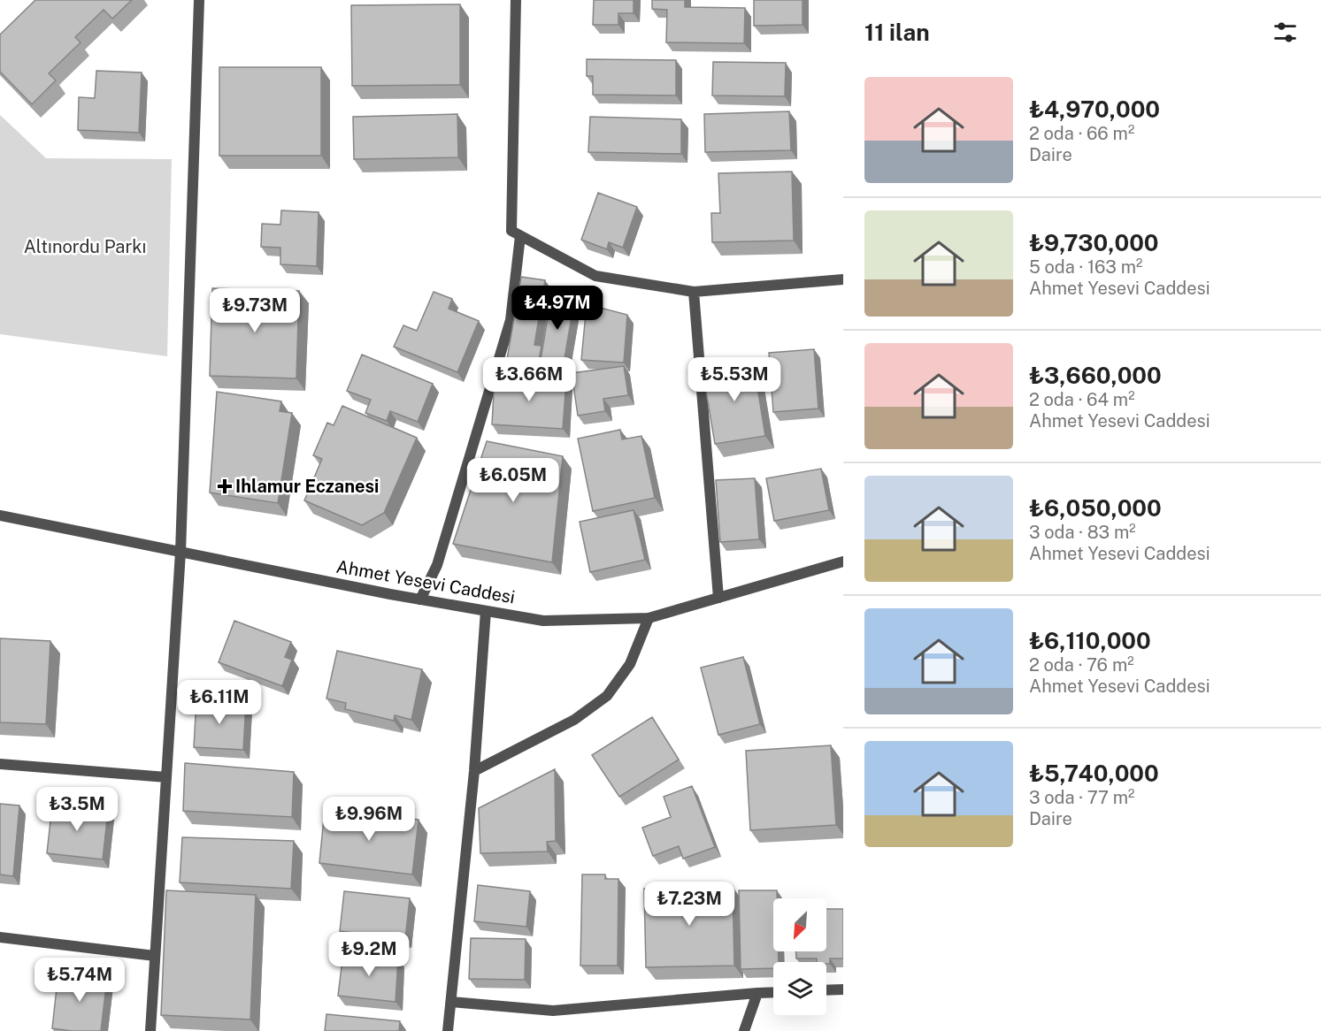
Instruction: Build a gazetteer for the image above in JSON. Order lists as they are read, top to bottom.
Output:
{
  "streets": {
    "street": ["Ahmet Yesevi Caddesi"]
  },
  "parks": ["Altınordu Parkı"],
  "places": {
    "health": ["Ihlamur Eczanesi"]
  },
  "north": "bottom left",
  "page": {
    "heading": "11 ilan",
    "list": [
      {
        "name": "₺4,970,000",
        "note": "2 oda · 66 m² · Daire"
      },
      {
        "name": "₺9,730,000",
        "note": "5 oda · 163 m² · Ahmet Yesevi Caddesi"
      },
      {
        "name": "₺3,660,000",
        "note": "2 oda · 64 m² · Ahmet Yesevi Caddesi"
      },
      {
        "name": "₺6,050,000",
        "note": "3 oda · 83 m² · Ahmet Yesevi Caddesi"
      },
      {
        "name": "₺6,110,000",
        "note": "2 oda · 76 m² · Ahmet Yesevi Caddesi"
      },
      {
        "name": "₺5,740,000",
        "note": "3 oda · 77 m² · Daire"
      }
    ],
    "price": [
      "₺4.97M",
      "₺9.73M",
      "₺3.66M",
      "₺5.53M",
      "₺6.05M",
      "₺6.11M",
      "₺3.5M",
      "₺9.96M",
      "₺7.23M",
      "₺9.2M",
      "₺5.74M"
    ]
  }
}
